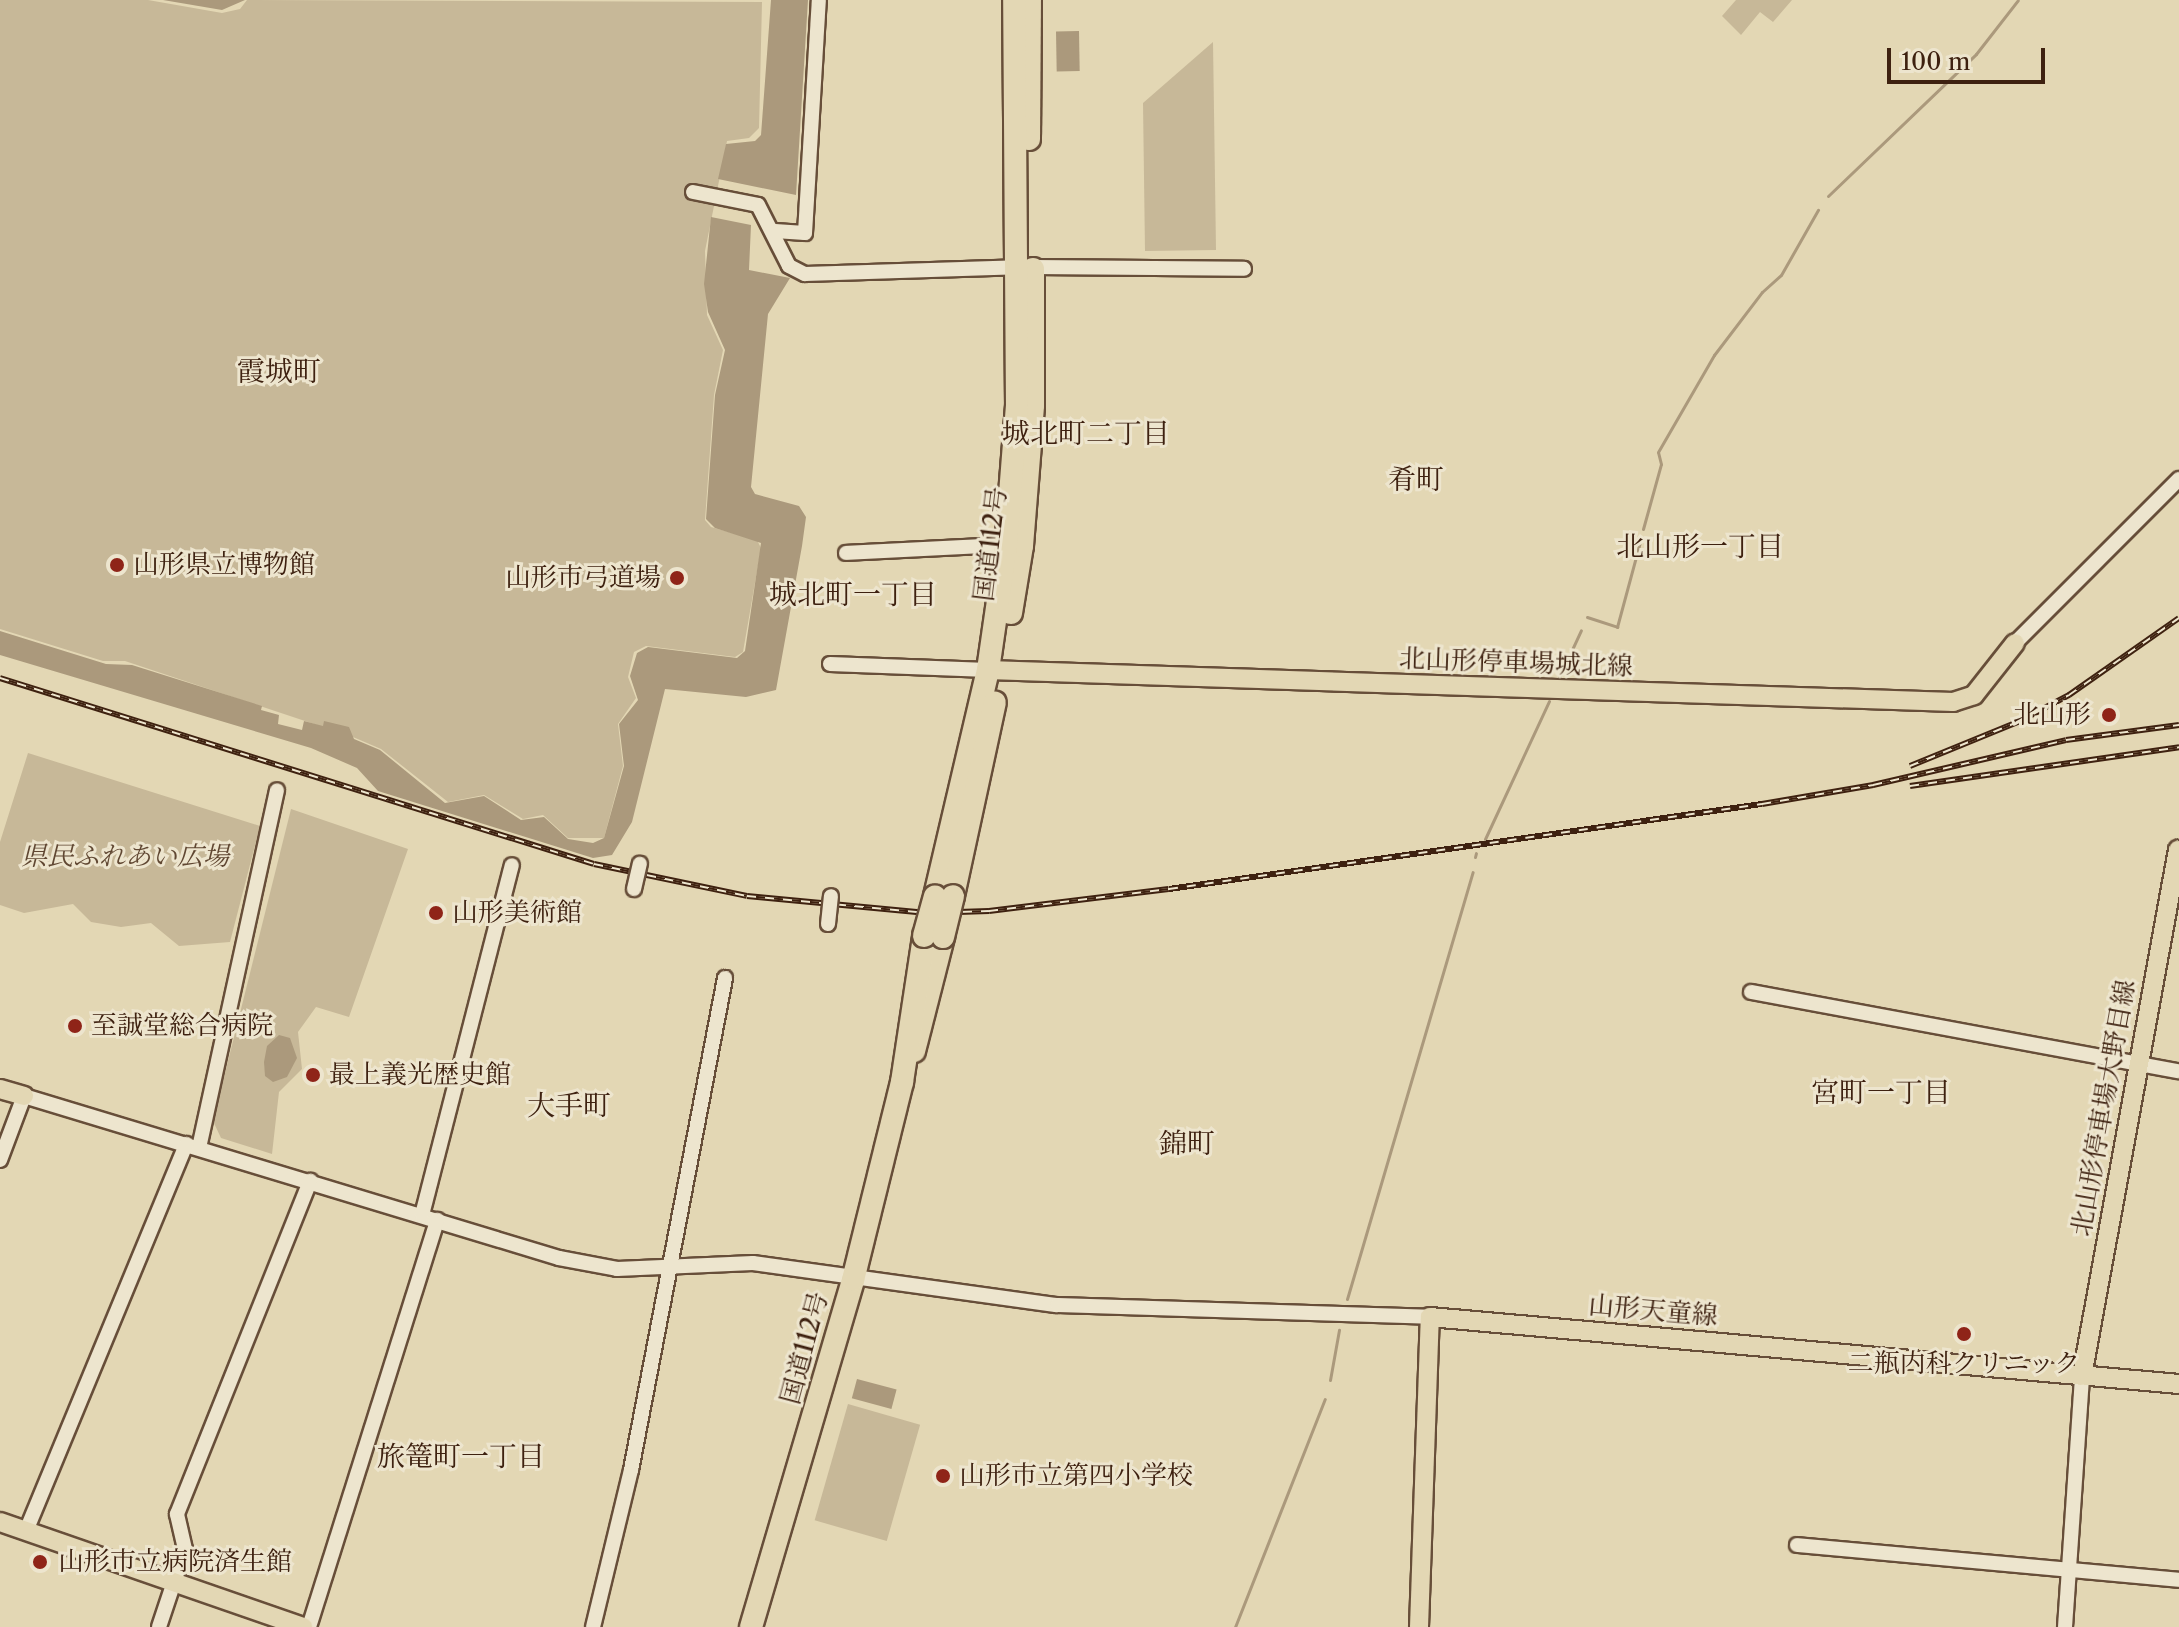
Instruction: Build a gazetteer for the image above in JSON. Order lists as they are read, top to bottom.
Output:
{
  "streets": {
    "highway": ["国道112号"],
    "main road": ["北山形停車場城北線", "北山形停車場大野目線", "山形天童線"]
  },
  "crossings": [
    ["国道112号", "北山形停車場城北線"],
    ["北山形停車場大野目線", "山形天童線"]
  ],
  "districts": [
    "霞城町",
    "城北町二丁目",
    "肴町",
    "北山形一丁目",
    "城北町一丁目",
    "宮町一丁目",
    "大手町",
    "錦町",
    "旅篭町一丁目"
  ],
  "parks": ["県民ふれあい広場"],
  "places": [
    "山形県立博物館",
    "山形市弓道場",
    "北山形",
    "山形美術館",
    "至誠堂総合病院",
    "最上義光歴史館",
    "二瓶内科クリニック",
    "山形市立第四小学校",
    "山形市立病院済生館"
  ],
  "scale_bar": "100 m"
}
